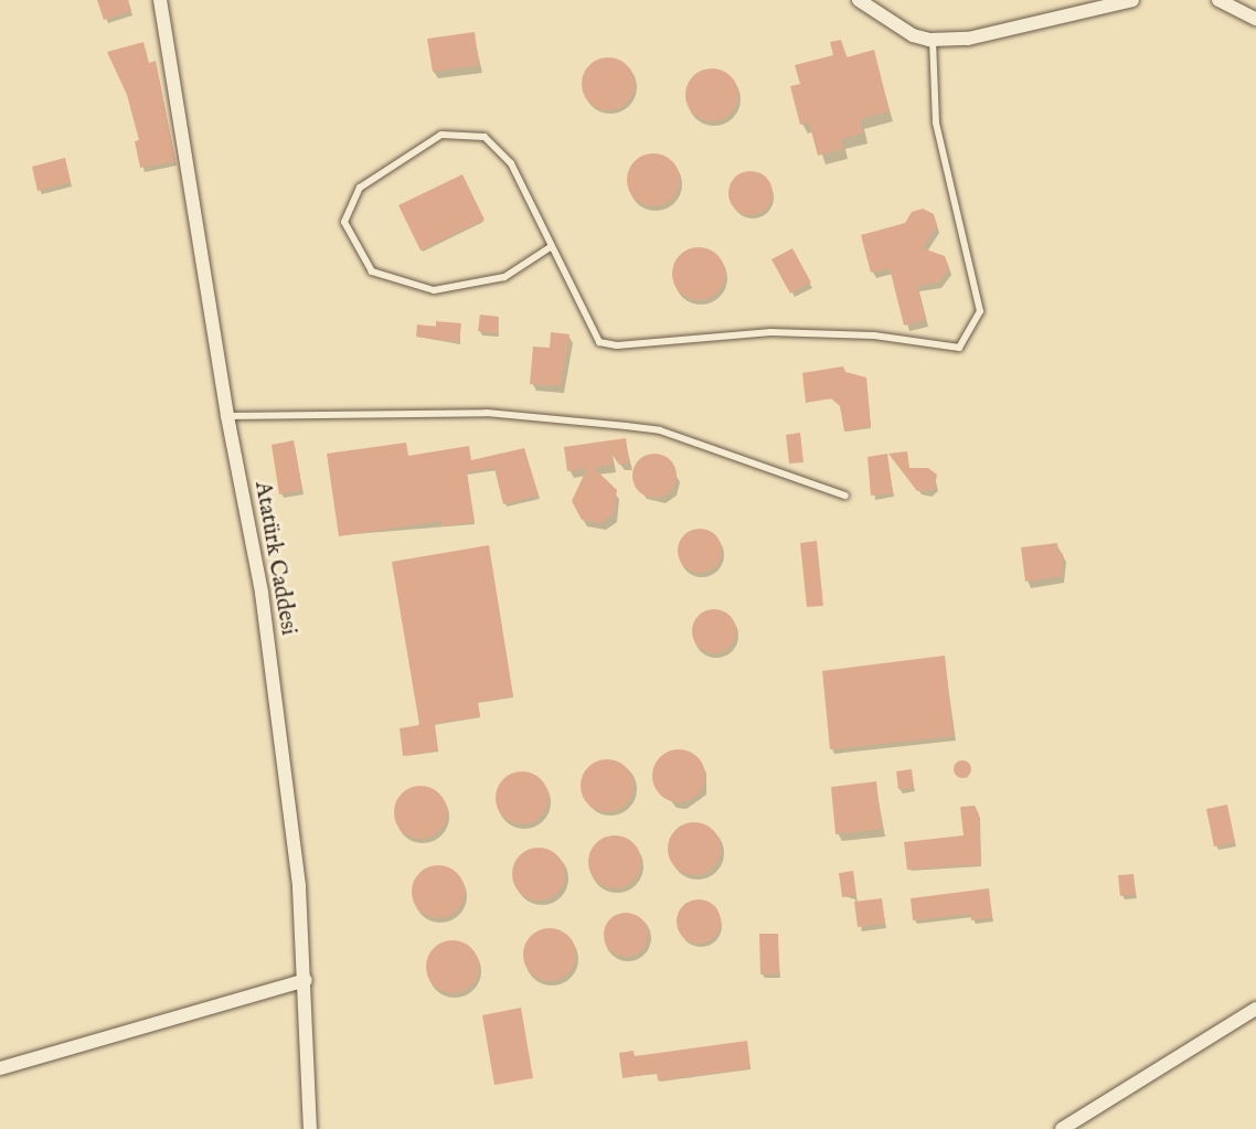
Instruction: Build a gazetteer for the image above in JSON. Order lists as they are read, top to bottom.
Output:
{
  "streets": {
    "street": ["Atatürk Caddesi"]
  }
}
